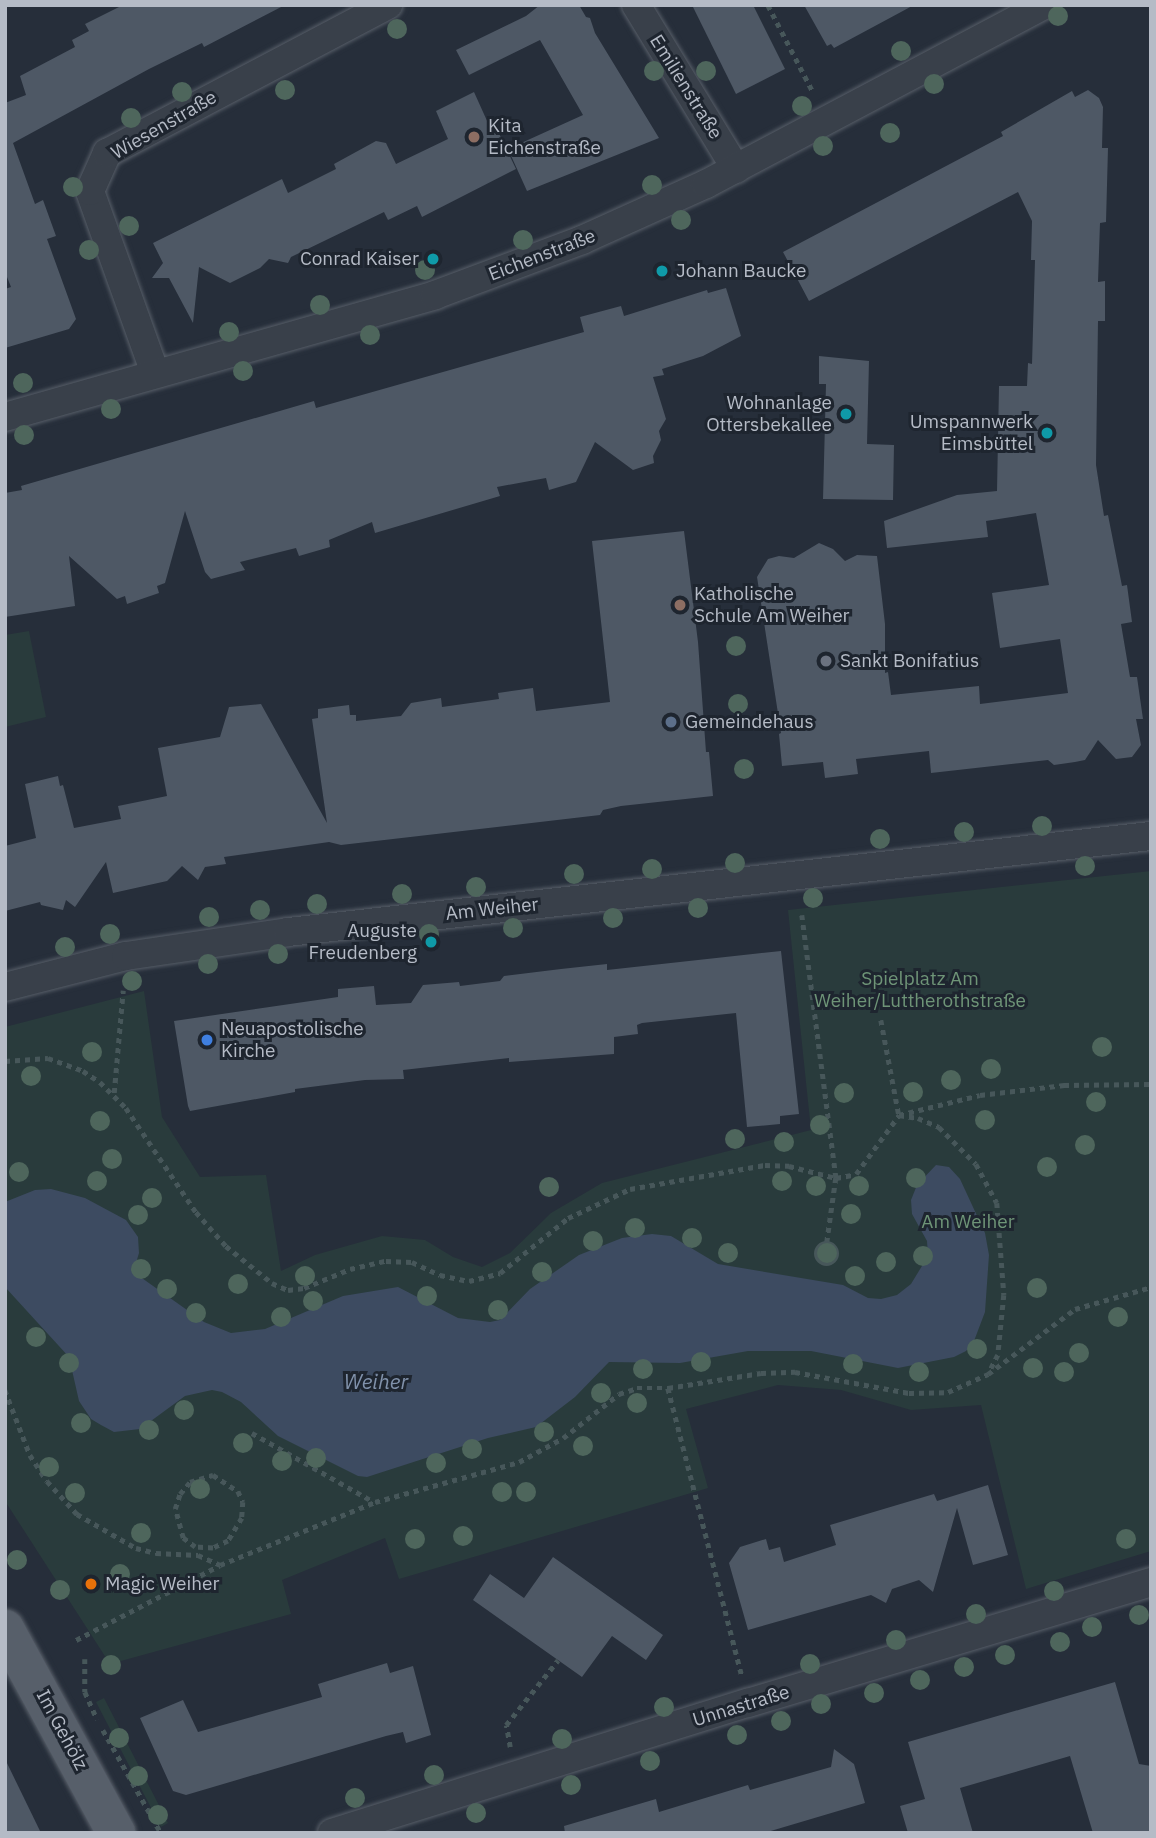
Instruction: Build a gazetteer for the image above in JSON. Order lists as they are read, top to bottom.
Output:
{
  "streets": {
    "main road": ["Im Gehölz"],
    "street": [
      "Emilienstraße",
      "Wiesenstraße",
      "Eichenstraße",
      "Am Weiher",
      "Unnastraße"
    ]
  },
  "crossings": [
    ["Emilienstraße", "Eichenstraße"],
    ["Wiesenstraße", "Eichenstraße"]
  ],
  "water": ["Weiher"],
  "parks": ["Spielplatz Am Weiher/Luttherothstraße", "Am Weiher"],
  "places": [
    "Kita Eichenstraße",
    "Conrad Kaiser",
    "Johann Baucke",
    "Wohnanlage Ottersbekallee",
    "Umspannwerk Eimsbüttel",
    "Katholische Schule Am Weiher",
    "Sankt Bonifatius",
    "Gemeindehaus",
    "Auguste Freudenberg",
    "Neuapostolische Kirche",
    "Magic Weiher"
  ]
}
